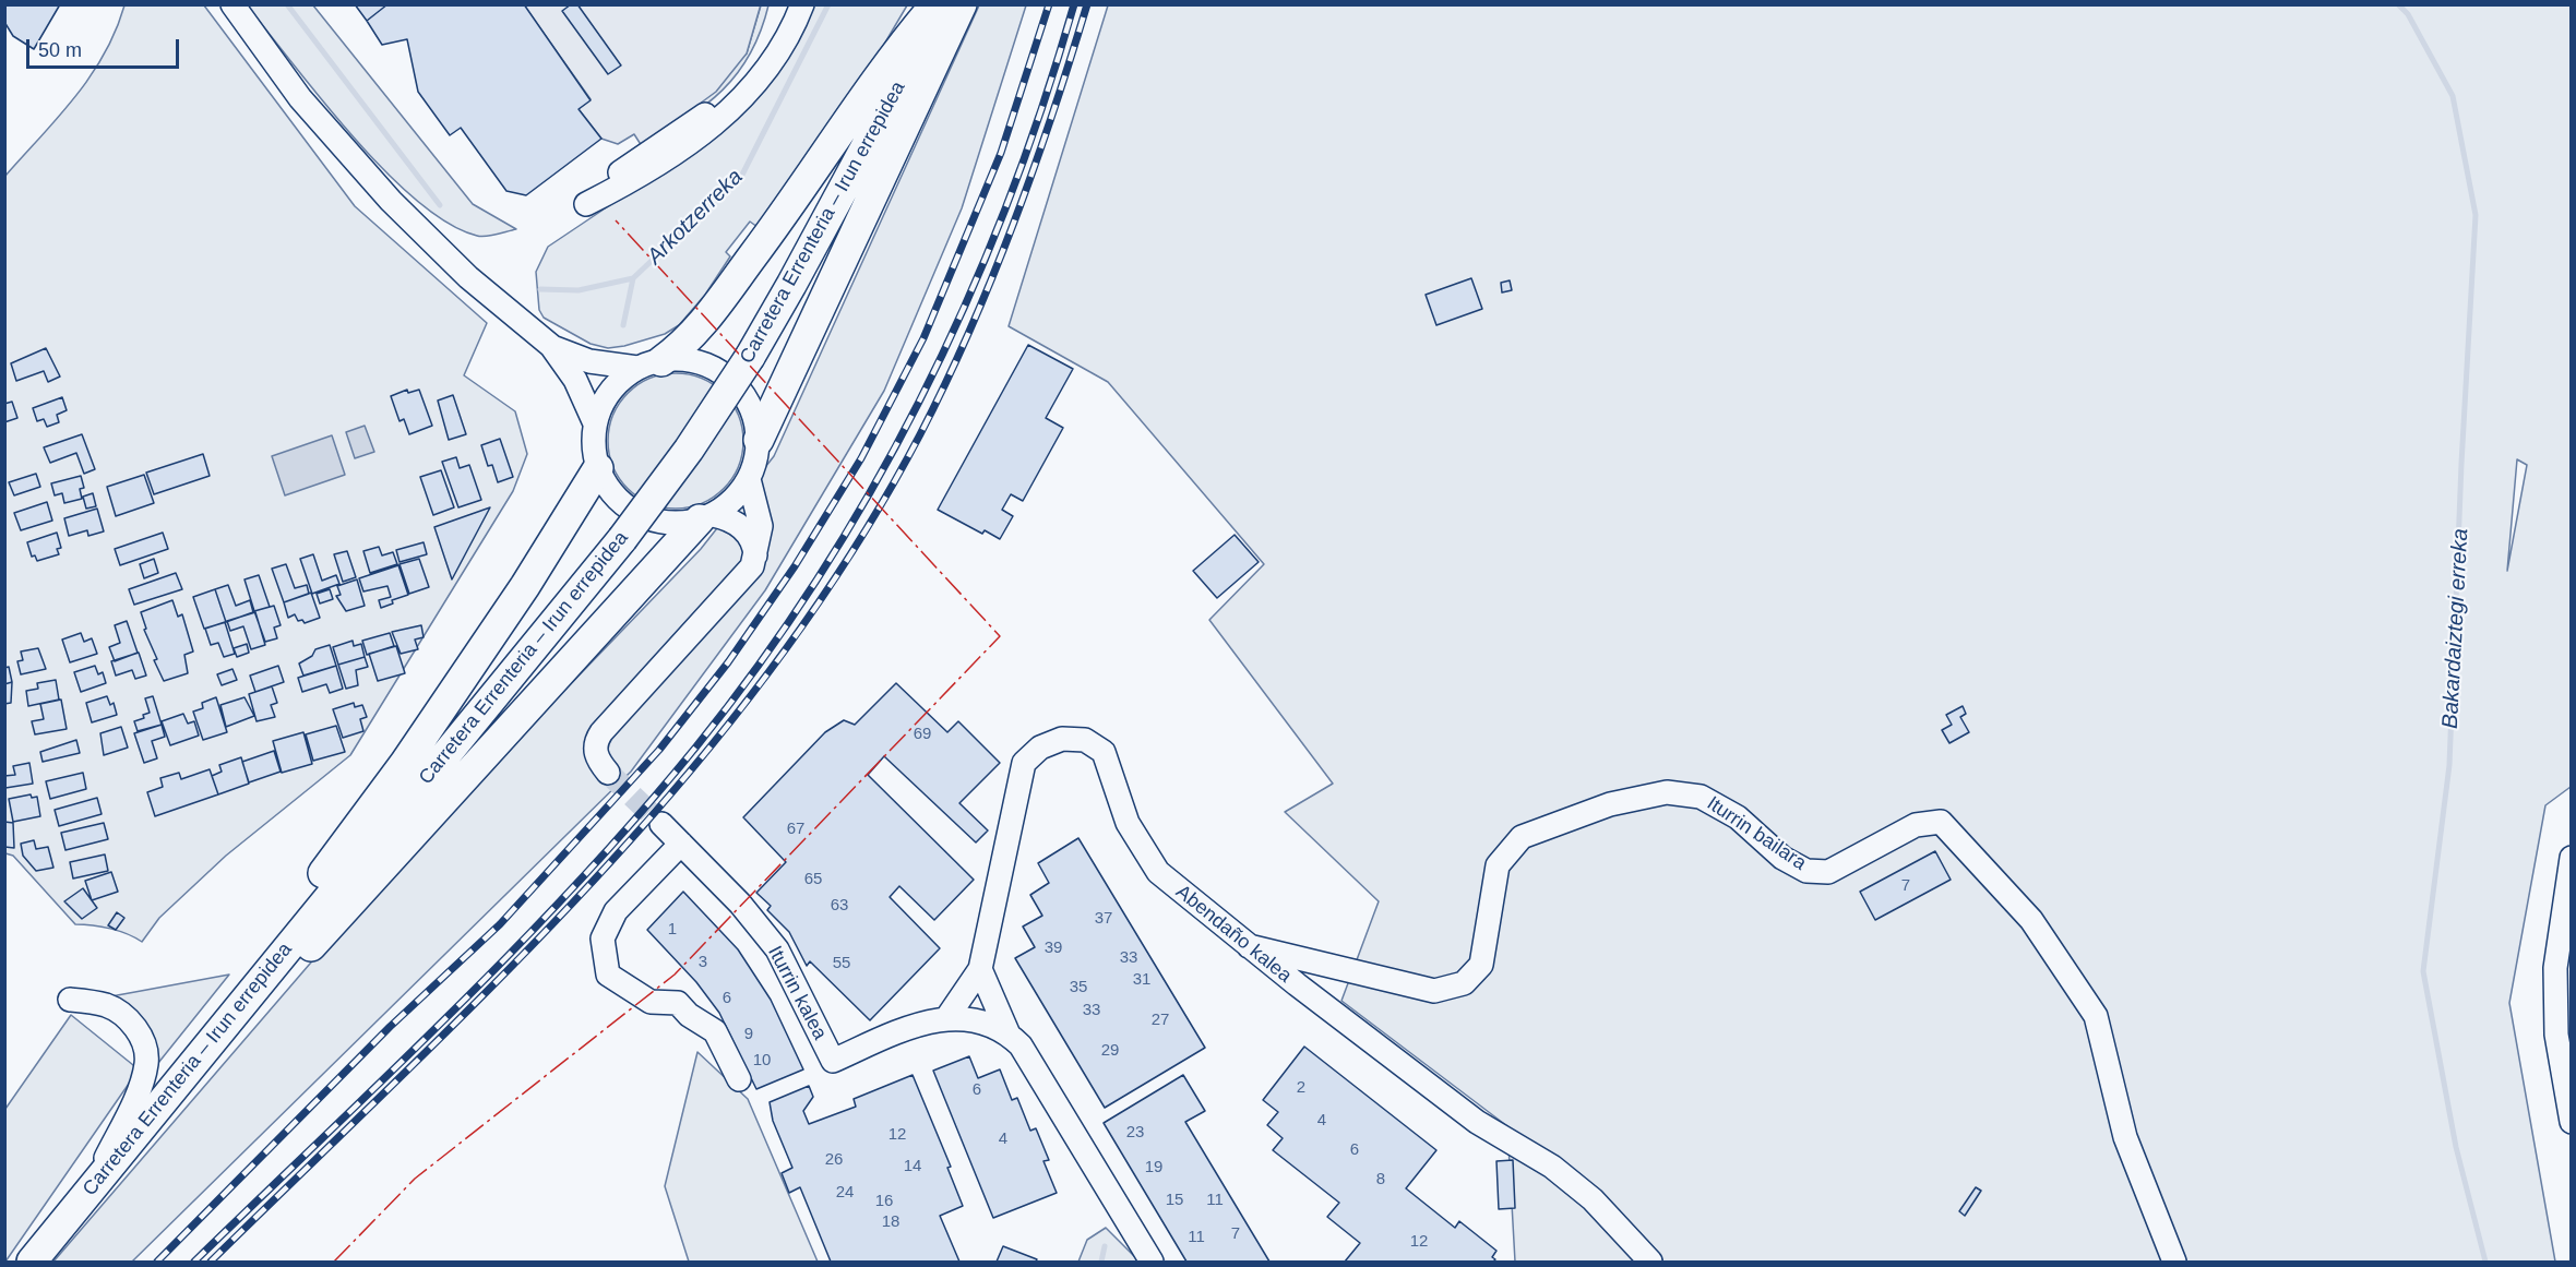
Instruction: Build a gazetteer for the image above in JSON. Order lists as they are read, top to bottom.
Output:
{
  "streets": {
    "main road": ["Carretera Errenteria – Irun errepidea"],
    "street": ["Iturrin bailara", "Abendaño kalea", "Iturrin kalea"]
  },
  "crossings": [
    ["Iturrin bailara", "Abendaño kalea"]
  ],
  "water": ["Arkotzerreka", "Bakardaiztegi erreka"],
  "house_numbers": [
    "69",
    "67",
    "65",
    "7",
    "63",
    "37",
    "1",
    "39",
    "33",
    "3",
    "55",
    "31",
    "35",
    "6",
    "33",
    "27",
    "9",
    "29",
    "10",
    "2",
    "6",
    "4",
    "23",
    "12",
    "4",
    "6",
    "26",
    "14",
    "19",
    "8",
    "24",
    "15",
    "11",
    "16",
    "18",
    "7",
    "11",
    "12"
  ],
  "scale_bar": "50 m"
}
